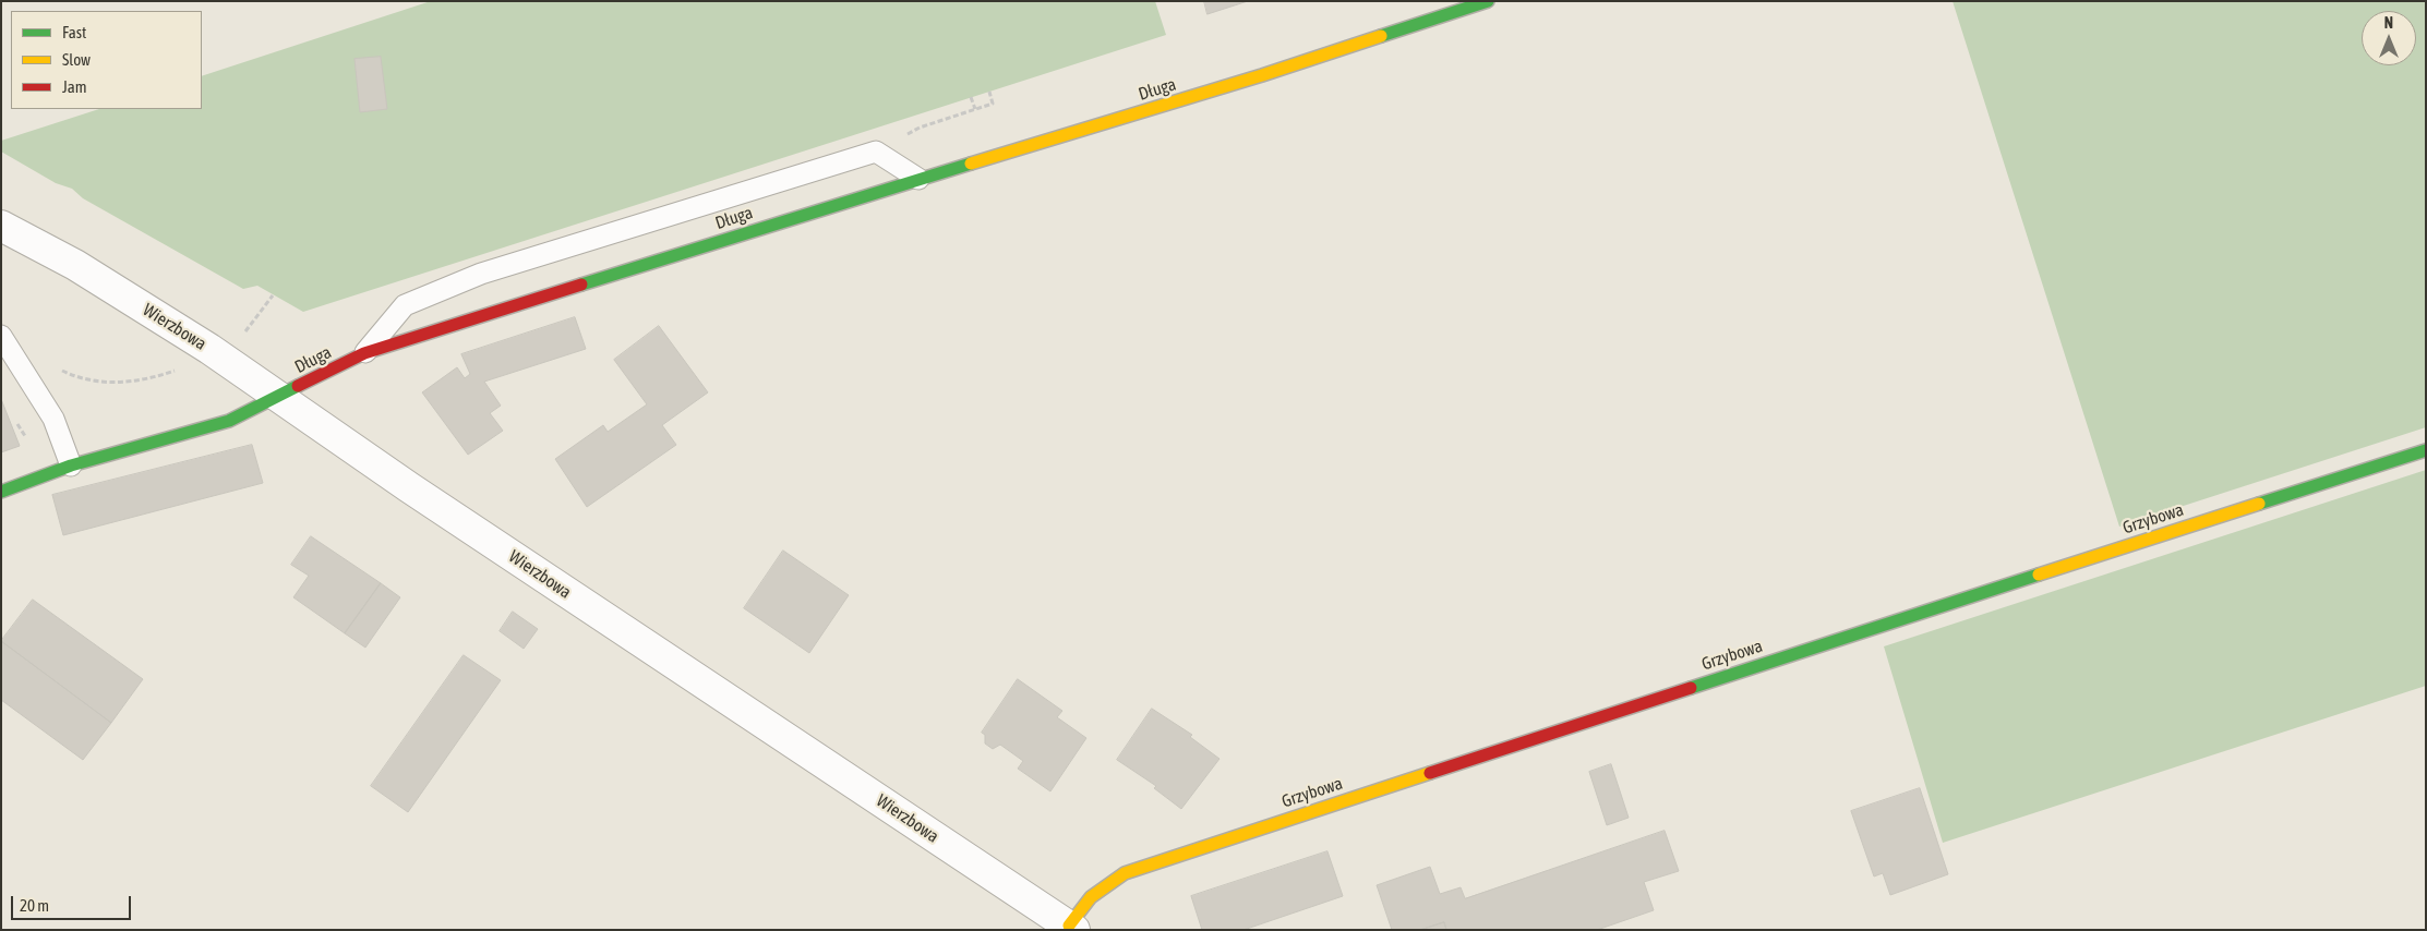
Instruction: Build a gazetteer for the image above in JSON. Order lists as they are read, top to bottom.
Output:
{
  "streets": {
    "street": ["Długa", "Wierzbowa", "Grzybowa"]
  },
  "crossings": [
    ["Długa", "Wierzbowa"],
    ["Wierzbowa", "Grzybowa"]
  ],
  "legend": ["Fast", "Slow", "Jam"],
  "scale_bar": "20 m",
  "north": "top"
}
